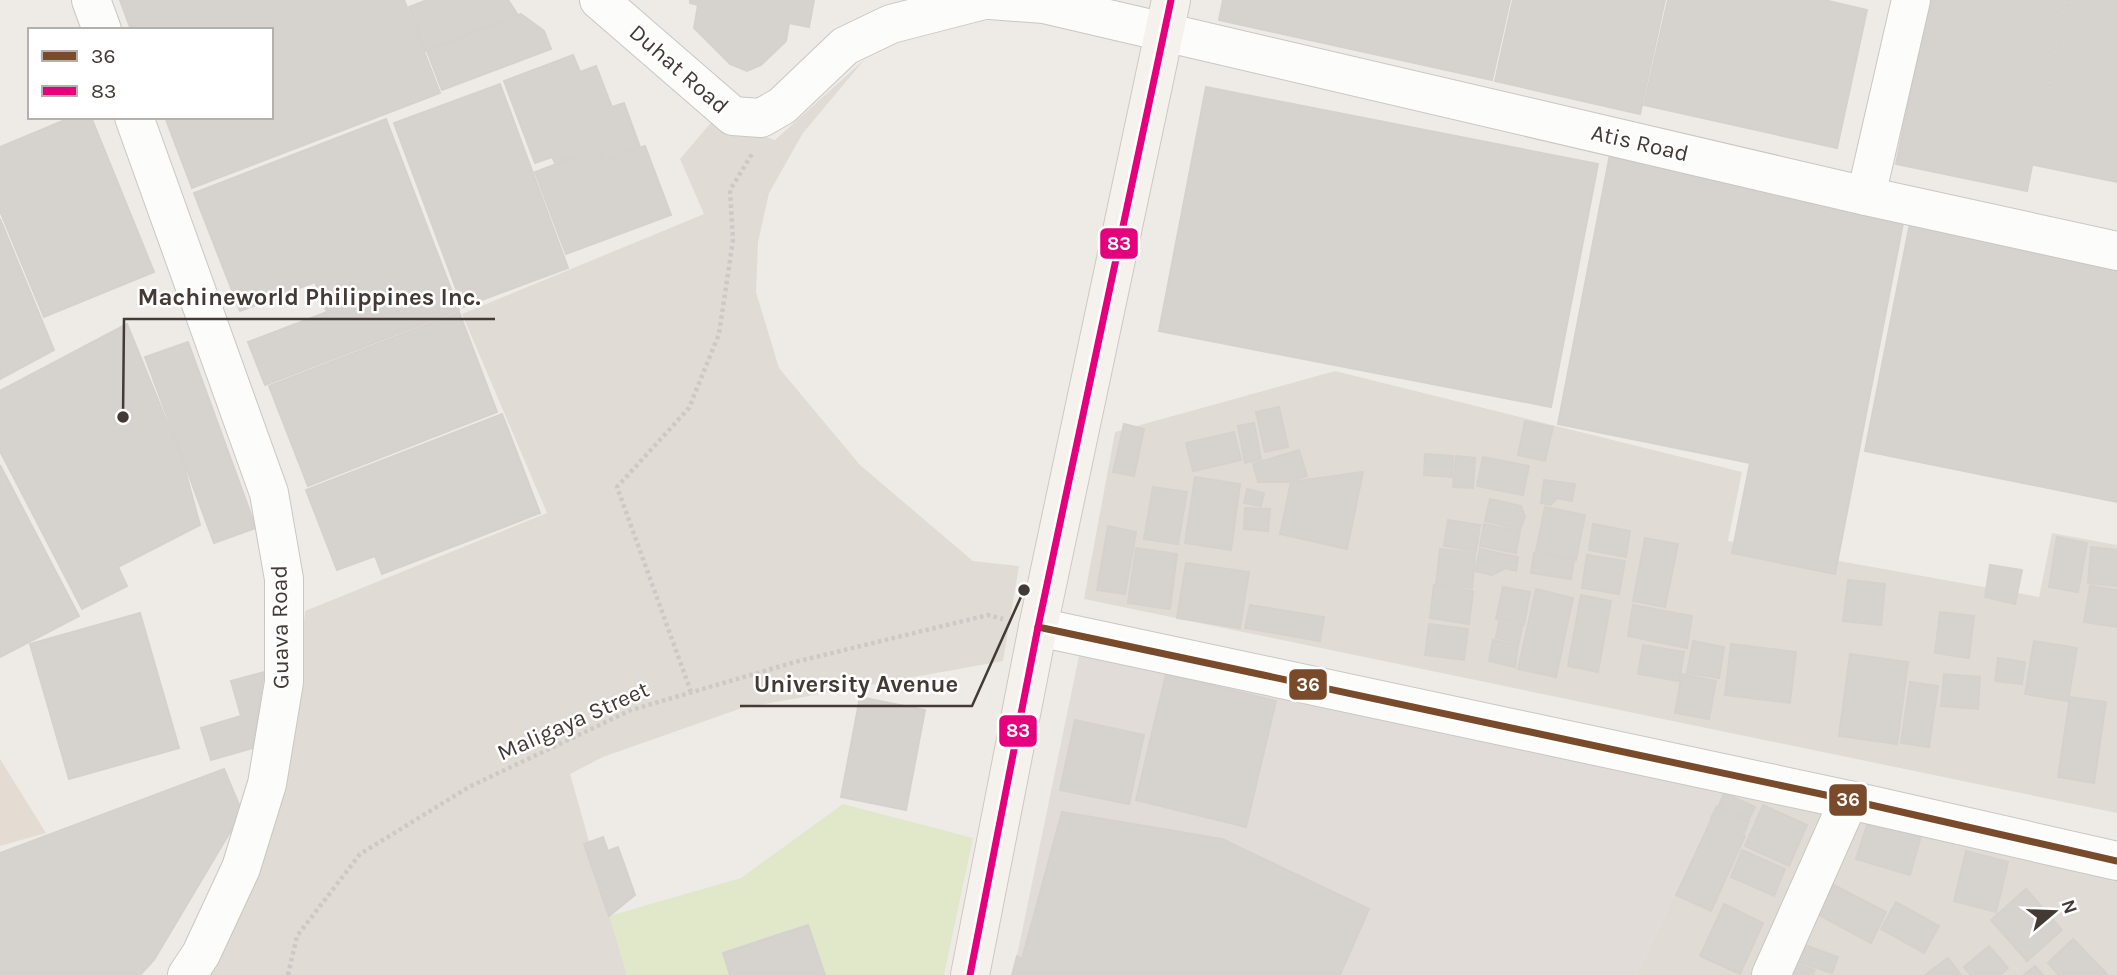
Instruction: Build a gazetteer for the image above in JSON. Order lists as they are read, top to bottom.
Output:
{
  "streets": {
    "street": ["Duhat Road", "Atis Road", "Guava Road"],
    "path": ["Maligaya Street"]
  },
  "places": ["Machineworld Philippines Inc.", "University Avenue"],
  "lines": ["transit line 83", "transit line 36"],
  "legend": ["36", "83"],
  "north": "right"
}
